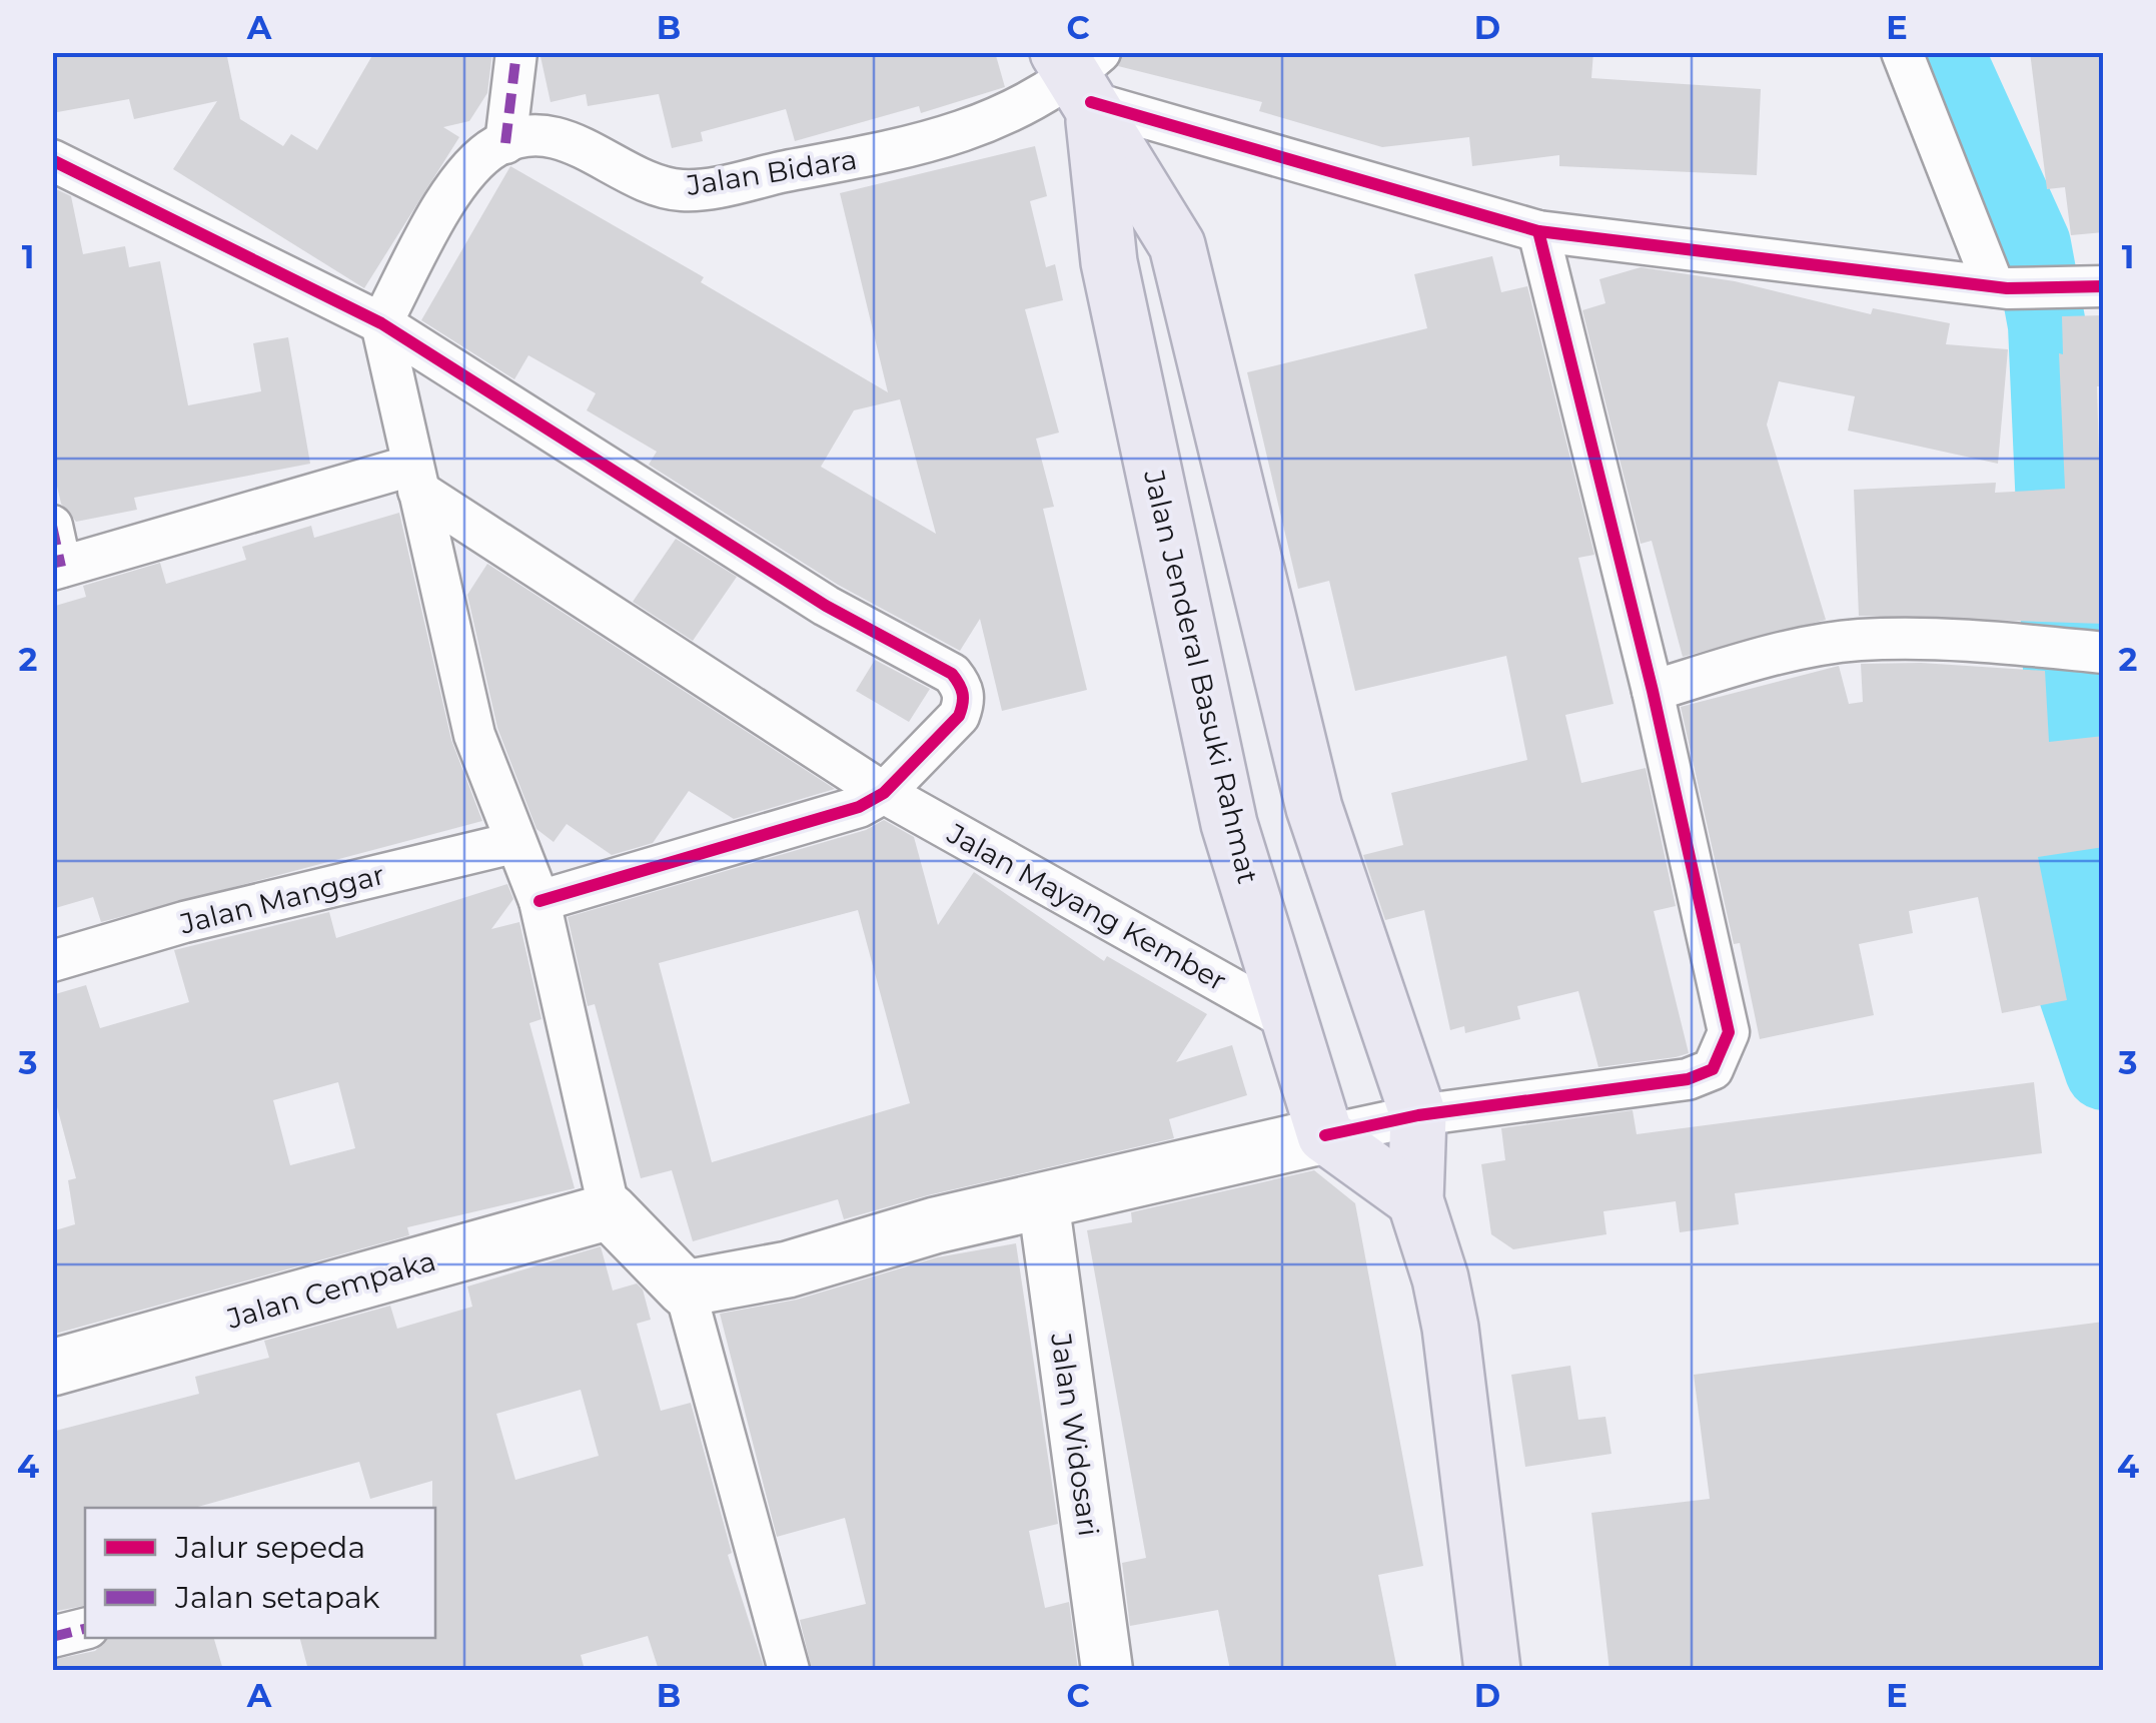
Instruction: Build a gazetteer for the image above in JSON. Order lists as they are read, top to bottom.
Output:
{
  "streets": {
    "highway": ["Jalan Jenderal Basuki Rahmat"],
    "main road": ["Jalan Cempaka"],
    "street": [
      "Jalan Bidara",
      "Jalan Manggar",
      "Jalan Mayang Kember",
      "Jalan Widosari"
    ]
  },
  "crossings": [
    ["Jalan Bidara", "Jalan Jenderal Basuki Rahmat"],
    ["Jalan Jenderal Basuki Rahmat", "Jalan Mayang Kember"]
  ],
  "legend": ["Jalur sepeda", "Jalan setapak"],
  "grid": {
    "columns": [
      "A",
      "B",
      "C",
      "D",
      "E"
    ],
    "rows": [
      "1",
      "2",
      "3",
      "4"
    ]
  }
}
